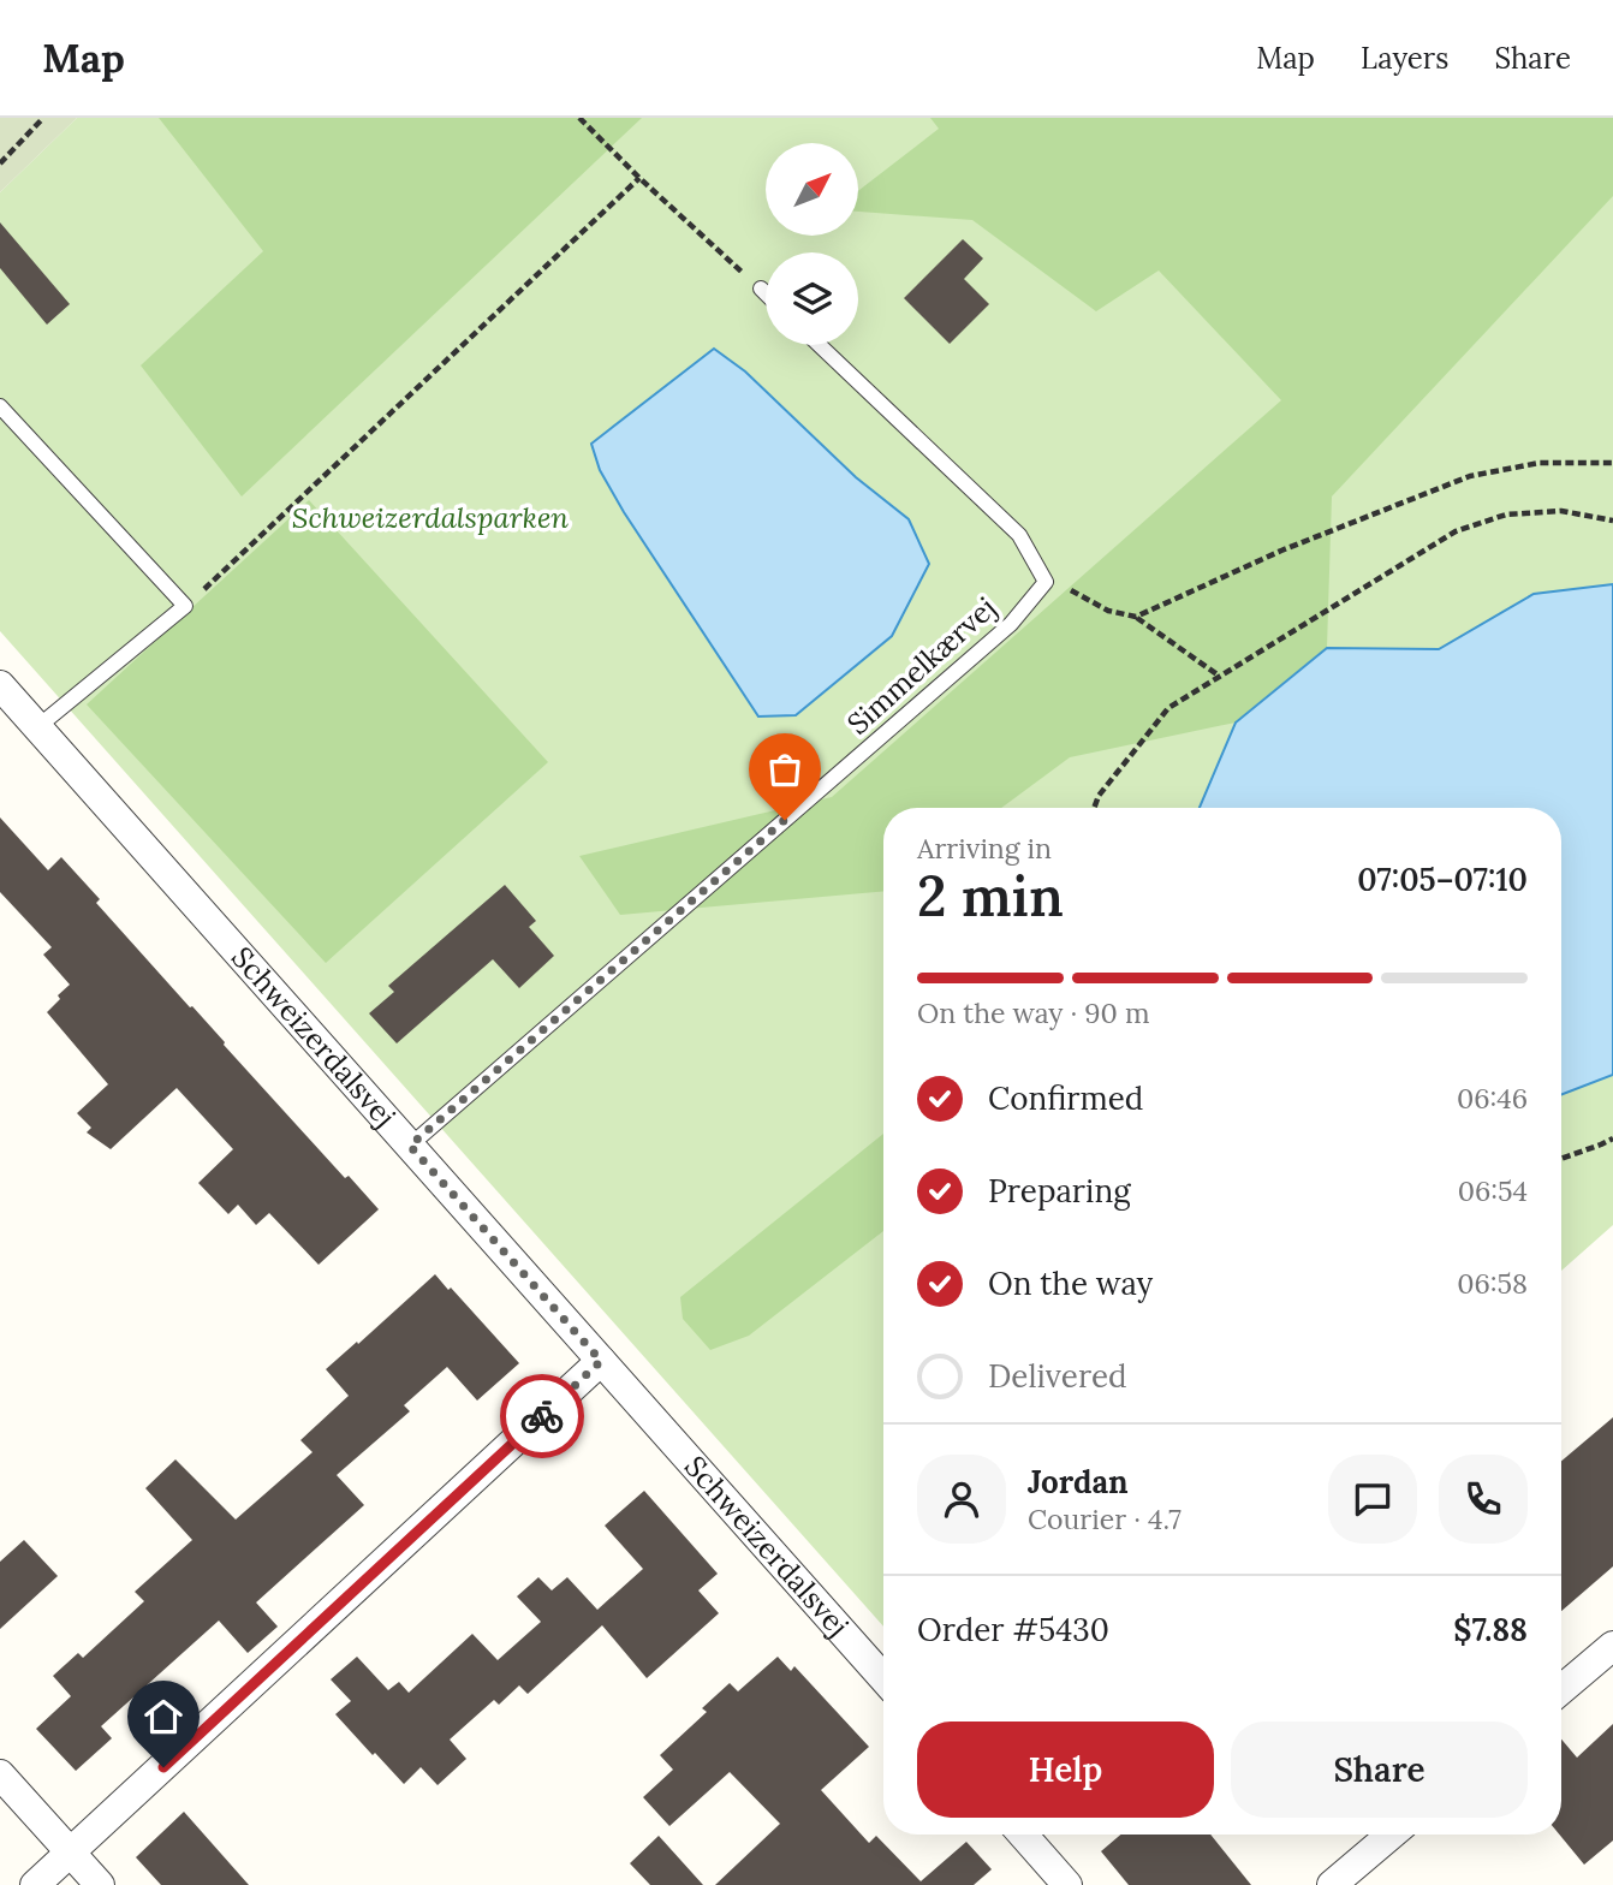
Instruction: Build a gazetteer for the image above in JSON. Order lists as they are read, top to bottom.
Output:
{
  "streets": {
    "street": ["Schweizerdalsvej"],
    "lane": ["Simmelkærvej"]
  },
  "crossings": [
    ["Simmelkærvej", "Schweizerdalsvej"]
  ],
  "parks": ["Schweizerdalsparken"],
  "north": "top right",
  "page": {
    "header": "Map",
    "nav": ["Map", "Layers", "Share"],
    "heading": ["2 min", "Arriving in", "07:05–07:10"],
    "panel": [
      "Jordan",
      "Courier · 4.7",
      "Order #5430",
      "$7.88"
    ],
    "bar": "On the way · 90 m",
    "list": [
      ["Confirmed", "06:46"],
      ["Preparing", "06:54"],
      ["On the way", "06:58"],
      "Delivered"
    ],
    "buttons": ["Help", "Share"]
  }
}
